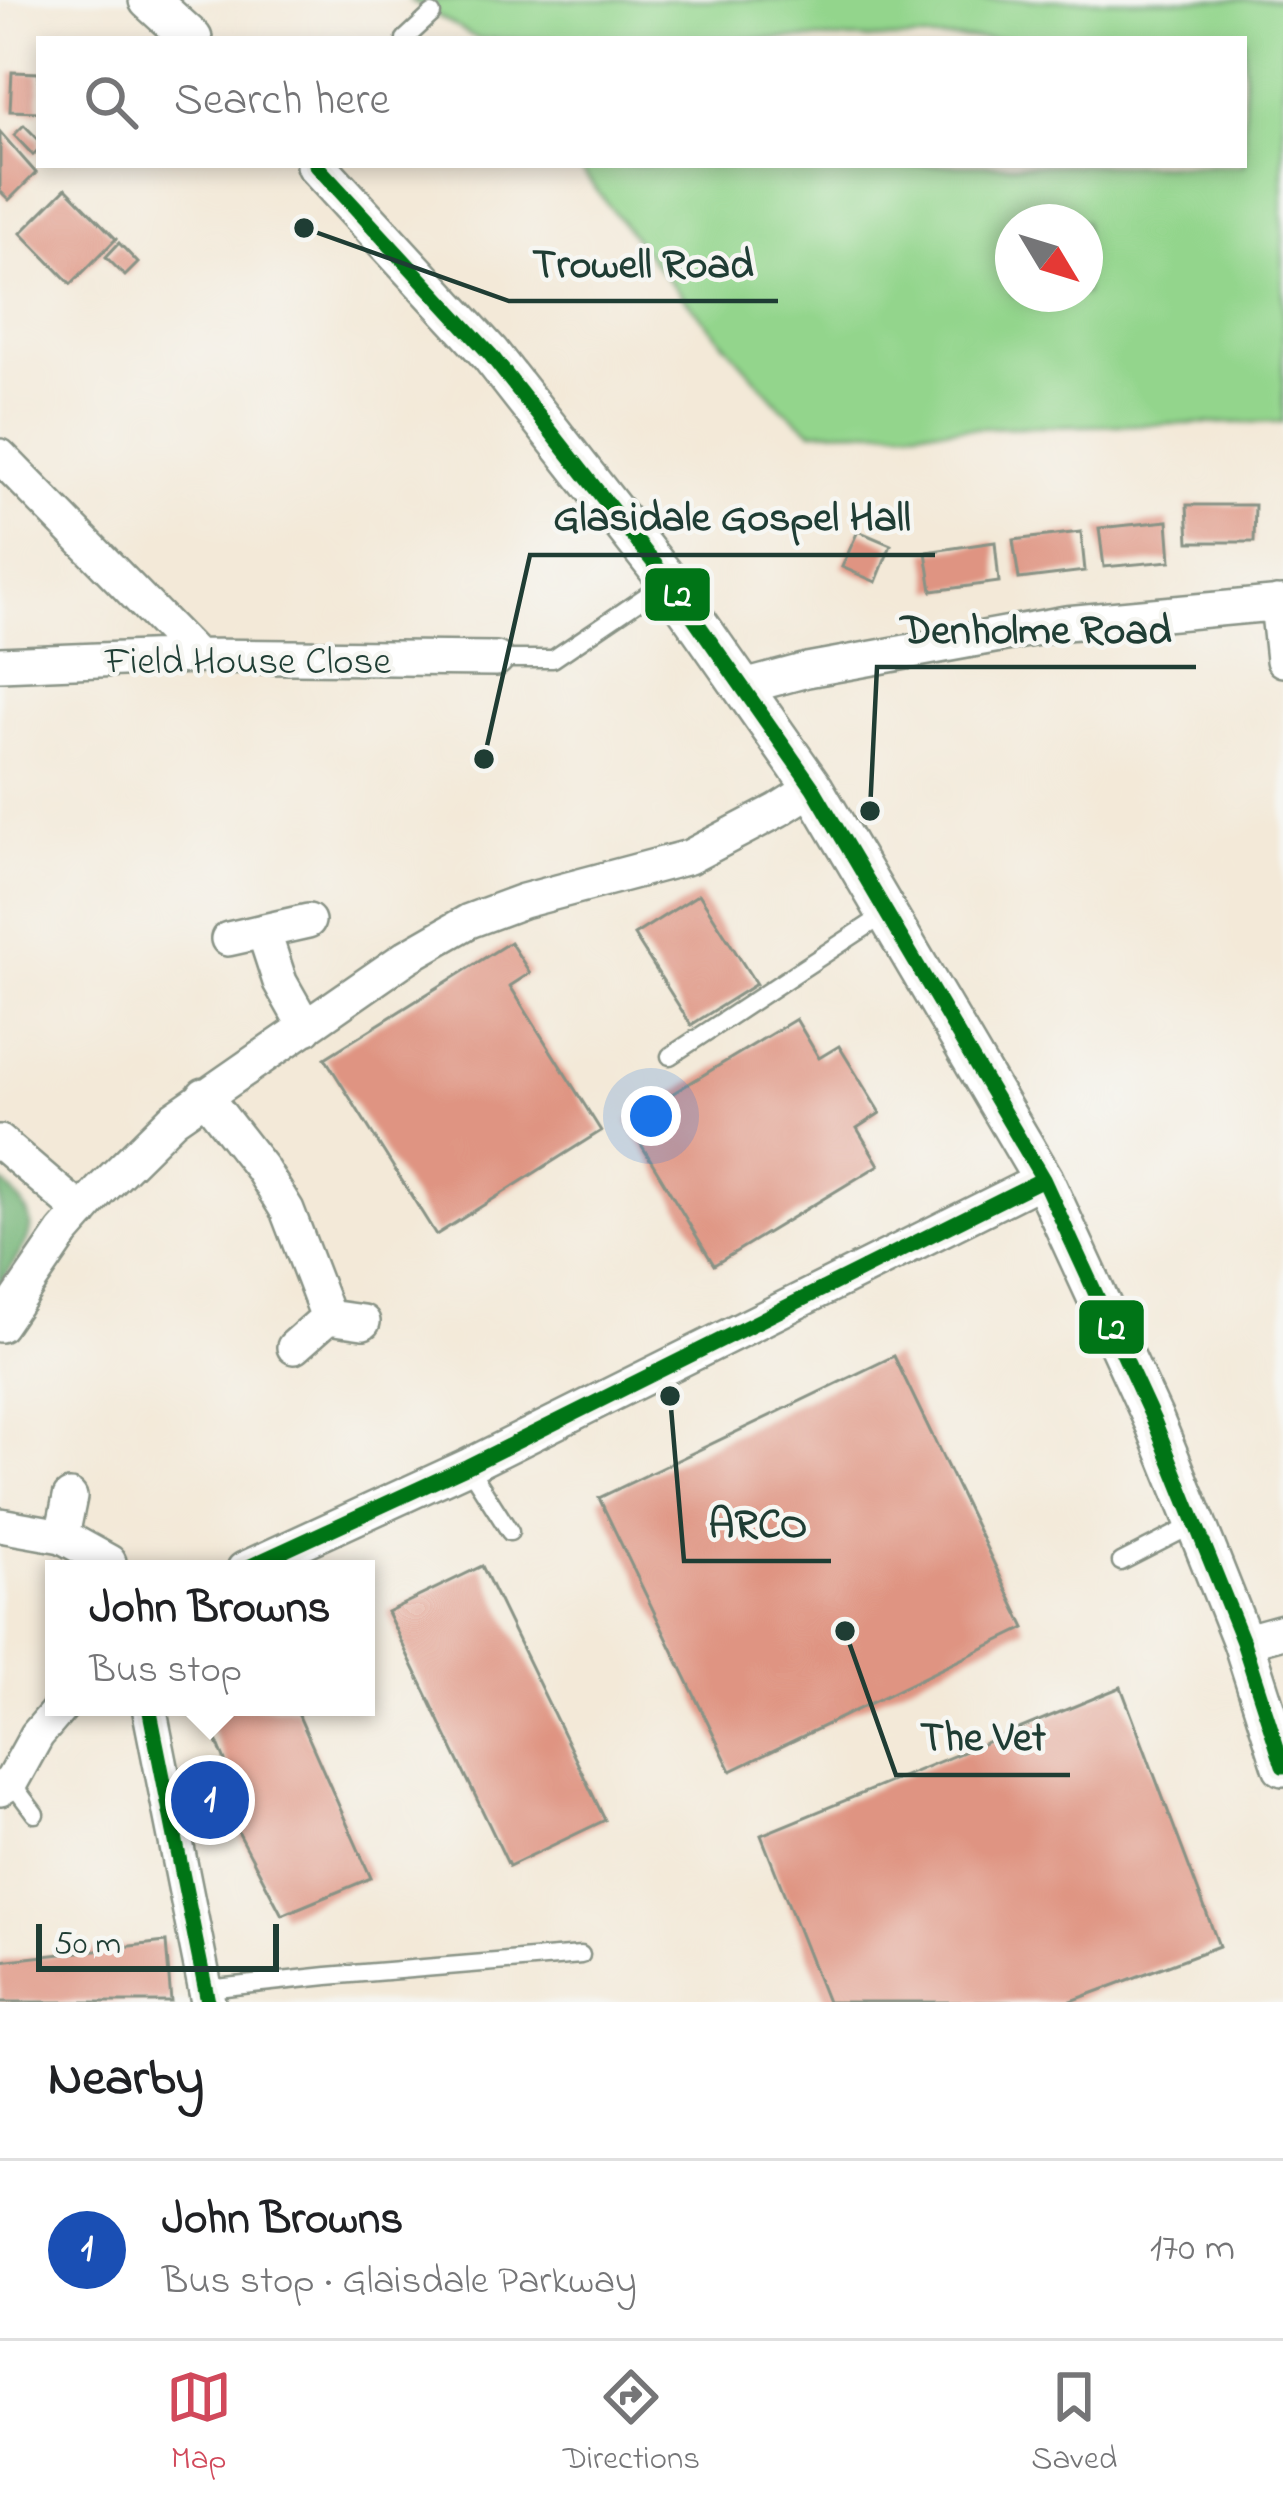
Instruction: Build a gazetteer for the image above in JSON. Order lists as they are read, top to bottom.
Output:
{
  "streets": {
    "street": ["Field House Close"]
  },
  "places": [
    "Trowell Road",
    "Glasidale Gospel Hall",
    "Denholme Road",
    "ARCO",
    "The Vet"
  ],
  "lines": ["transit line L2"],
  "scale_bar": "50 m",
  "north": "bottom right",
  "page": {
    "search": "Search here",
    "popup": ["John Browns", "Bus stop"],
    "pins": "1",
    "scale": "50 m",
    "heading": "Nearby",
    "list": [
      {
        "mark": "1",
        "name": "John Browns",
        "note": "Bus stop · Glaisdale Parkway",
        "value": "170 m"
      }
    ],
    "nav": ["Map", "Directions", "Saved"]
  }
}
